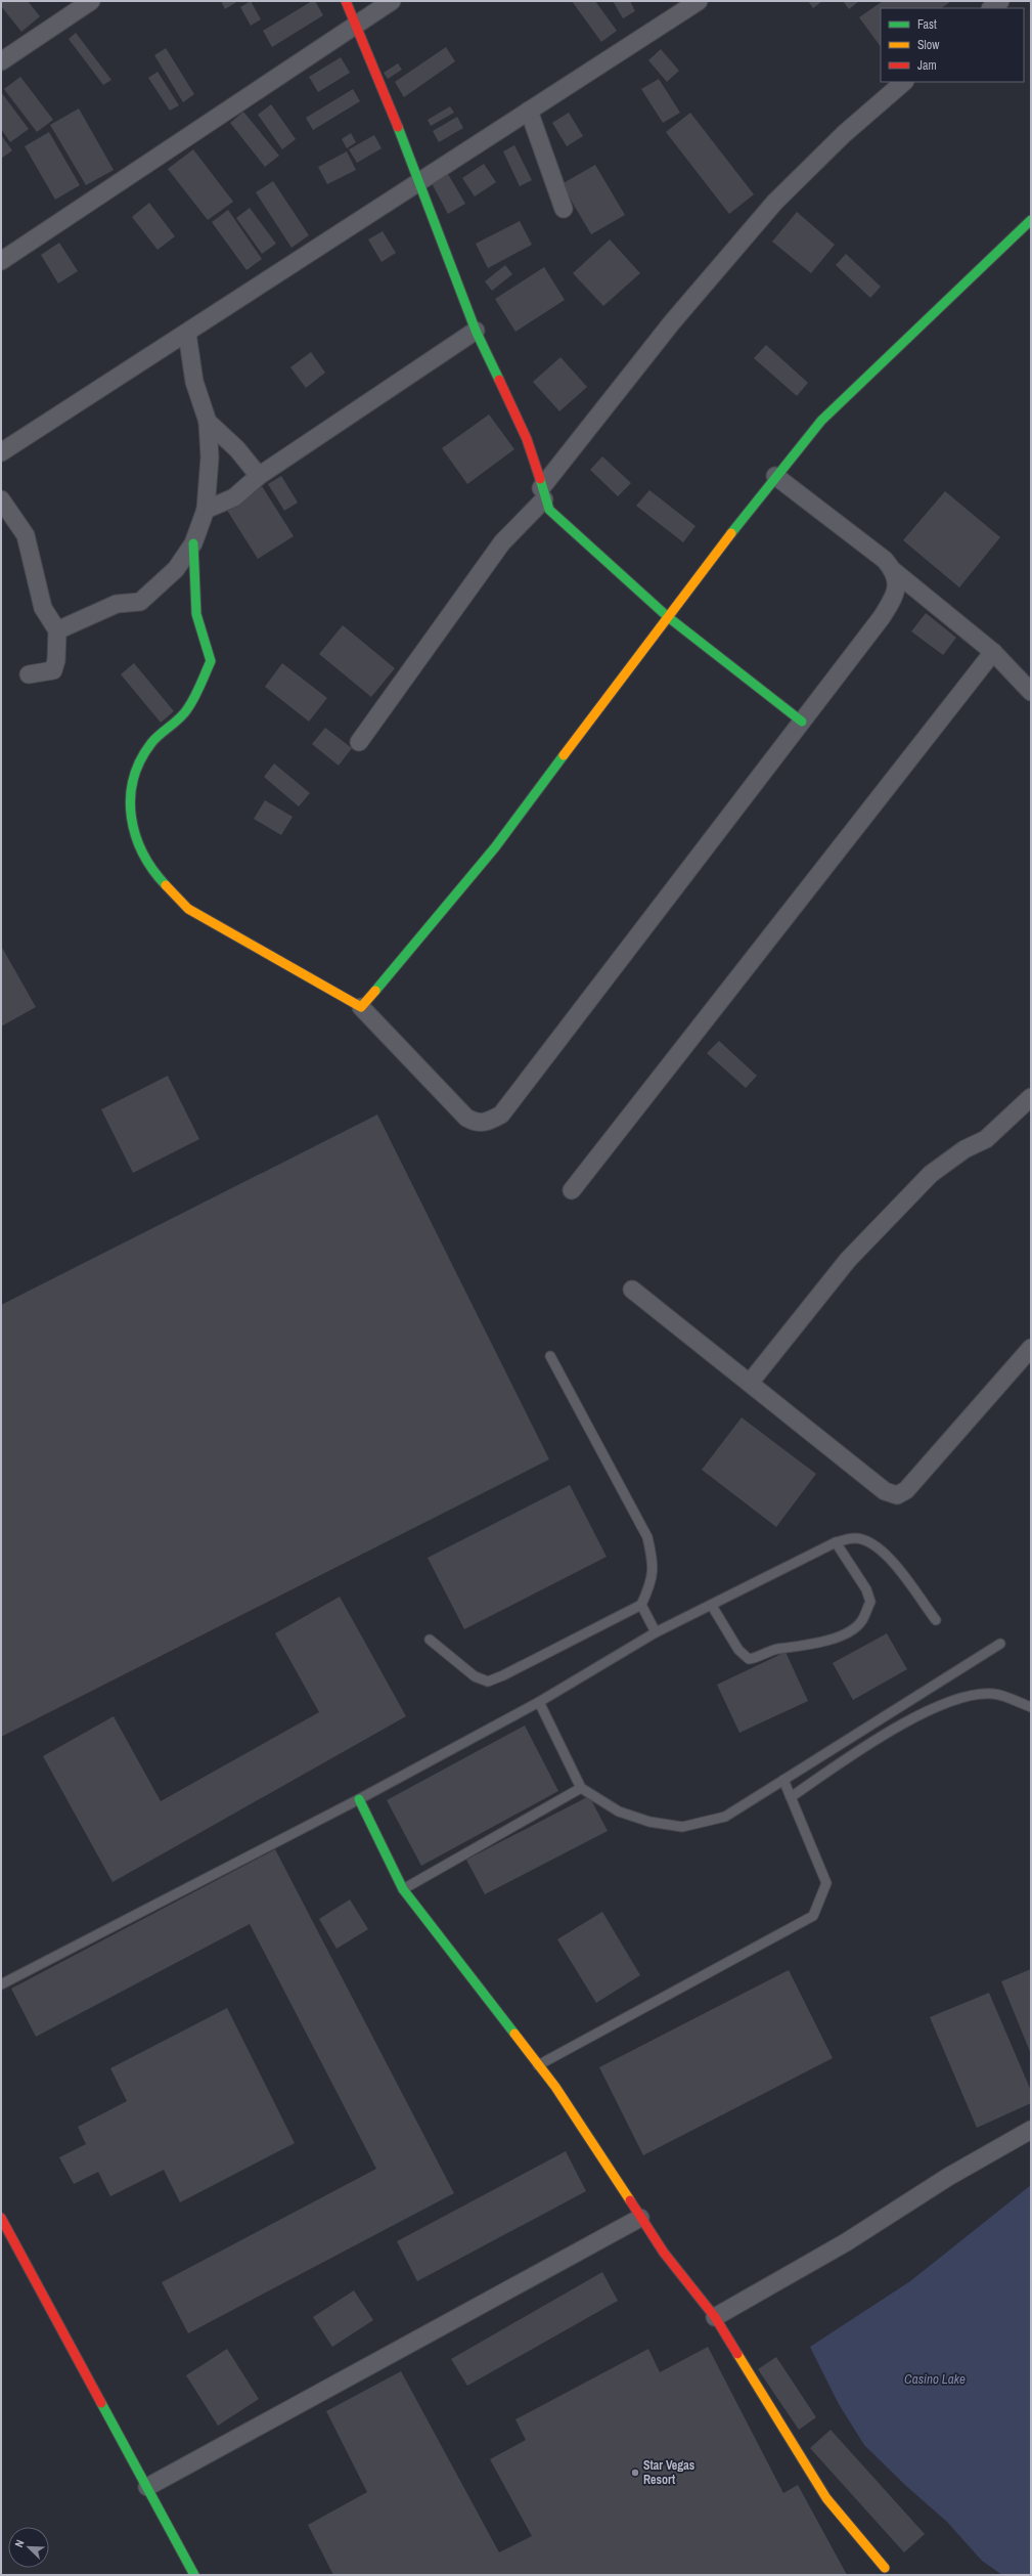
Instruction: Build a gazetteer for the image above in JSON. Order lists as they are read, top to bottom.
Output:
{
  "water": ["Casino Lake"],
  "places": ["Star Vegas Resort"],
  "legend": ["Fast", "Slow", "Jam"],
  "north": "top left"
}
